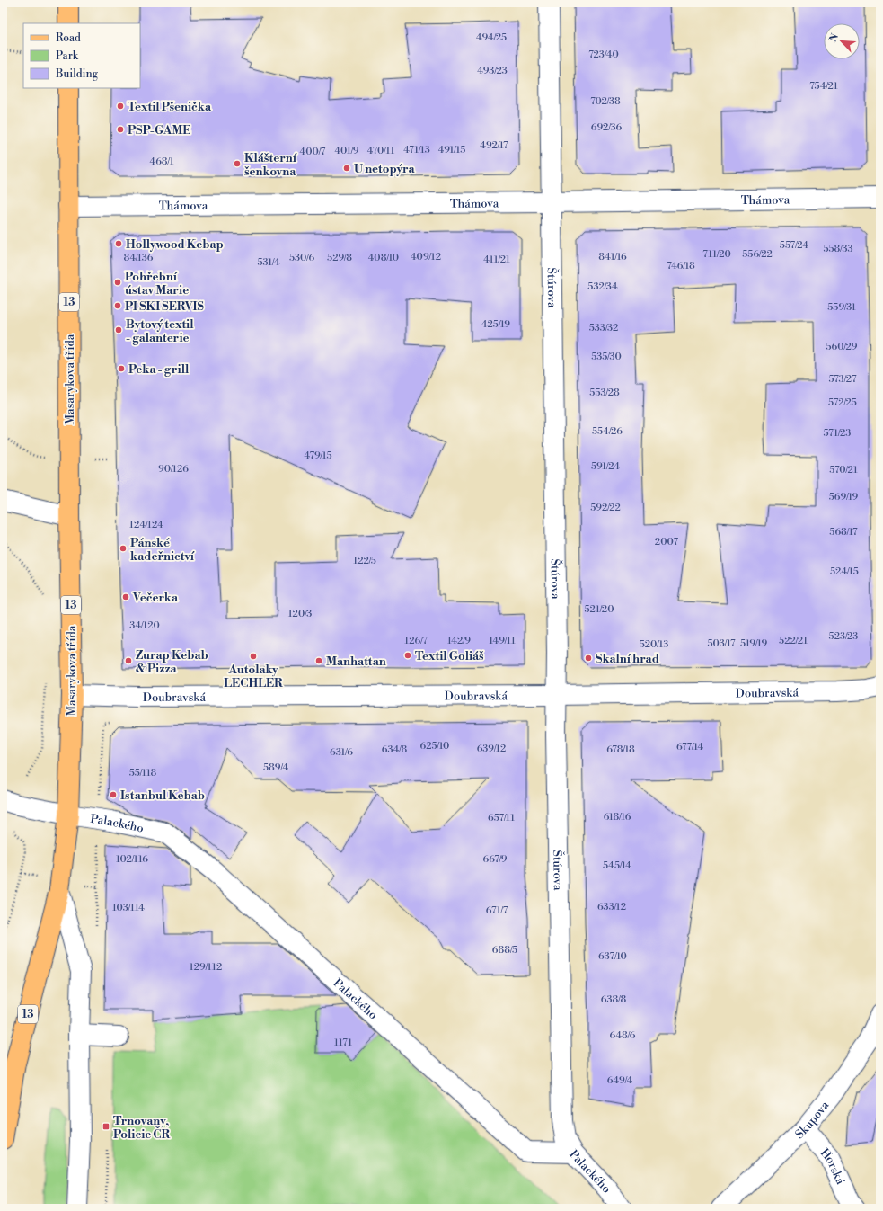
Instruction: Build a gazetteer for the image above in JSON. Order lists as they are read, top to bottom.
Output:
{
  "streets": {
    "main road": ["13", "Masarykova třída"],
    "street": [
      "Thámova",
      "Štúrova",
      "Doubravská",
      "Palackého",
      "Skupova",
      "Horská"
    ]
  },
  "crossings": [
    ["Thámova", "Štúrova"],
    ["Thámova", "Masarykova třída"],
    ["Štúrova", "Doubravská"],
    ["Štúrova", "Palackého"],
    ["Masarykova třída", "Doubravská"],
    ["Masarykova třída", "Palackého"],
    ["Skupova", "Horská"]
  ],
  "places": {
    "other": [
      "Textil Pšenička",
      "PSP-GAME",
      "Klášterní šenkovna",
      "U netopýra",
      "Hollywood Kebap",
      "Pohřební ústav Marie",
      "PI SKI SERVIS",
      "Bytový textil - galanterie",
      "Peka - grill",
      "Pánské kadeřnictví",
      "Večerka",
      "Textil Goliáš",
      "Autolaky LECHLER",
      "Skalní hrad",
      "Zurap Kebab & Pizza",
      "Manhattan",
      "Istanbul Kebab"
    ],
    "transit": ["Trnovany, Policie ČR"]
  },
  "house_numbers": [
    "494/25",
    "723/40",
    "493/23",
    "754/21",
    "702/38",
    "692/36",
    "492/17",
    "471/13",
    "491/15",
    "401/9",
    "470/11",
    "400/7",
    "468/1",
    "557/24",
    "558/33",
    "711/20",
    "556/22",
    "409/12",
    "841/16",
    "84/136",
    "530/6",
    "529/8",
    "408/10",
    "411/21",
    "531/4",
    "746/18",
    "532/34",
    "559/31",
    "425/19",
    "533/32",
    "560/29",
    "535/30",
    "573/27",
    "553/28",
    "572/25",
    "554/26",
    "571/23",
    "479/15",
    "591/24",
    "90/126",
    "570/21",
    "569/19",
    "592/22",
    "124/124",
    "568/17",
    "2007",
    "122/5",
    "524/15",
    "521/20",
    "120/3",
    "34/120",
    "523/23",
    "126/7",
    "142/9",
    "149/11",
    "522/21",
    "503/17",
    "519/19",
    "520/13",
    "625/10",
    "677/14",
    "639/12",
    "634/8",
    "678/18",
    "631/6",
    "589/4",
    "55/118",
    "618/16",
    "657/11",
    "102/116",
    "667/9",
    "545/14",
    "633/12",
    "103/114",
    "671/7",
    "688/5",
    "637/10",
    "129/112",
    "638/8",
    "648/6",
    "1171",
    "649/4"
  ],
  "legend": ["Road", "Park", "Building"],
  "north": "top left"
}
